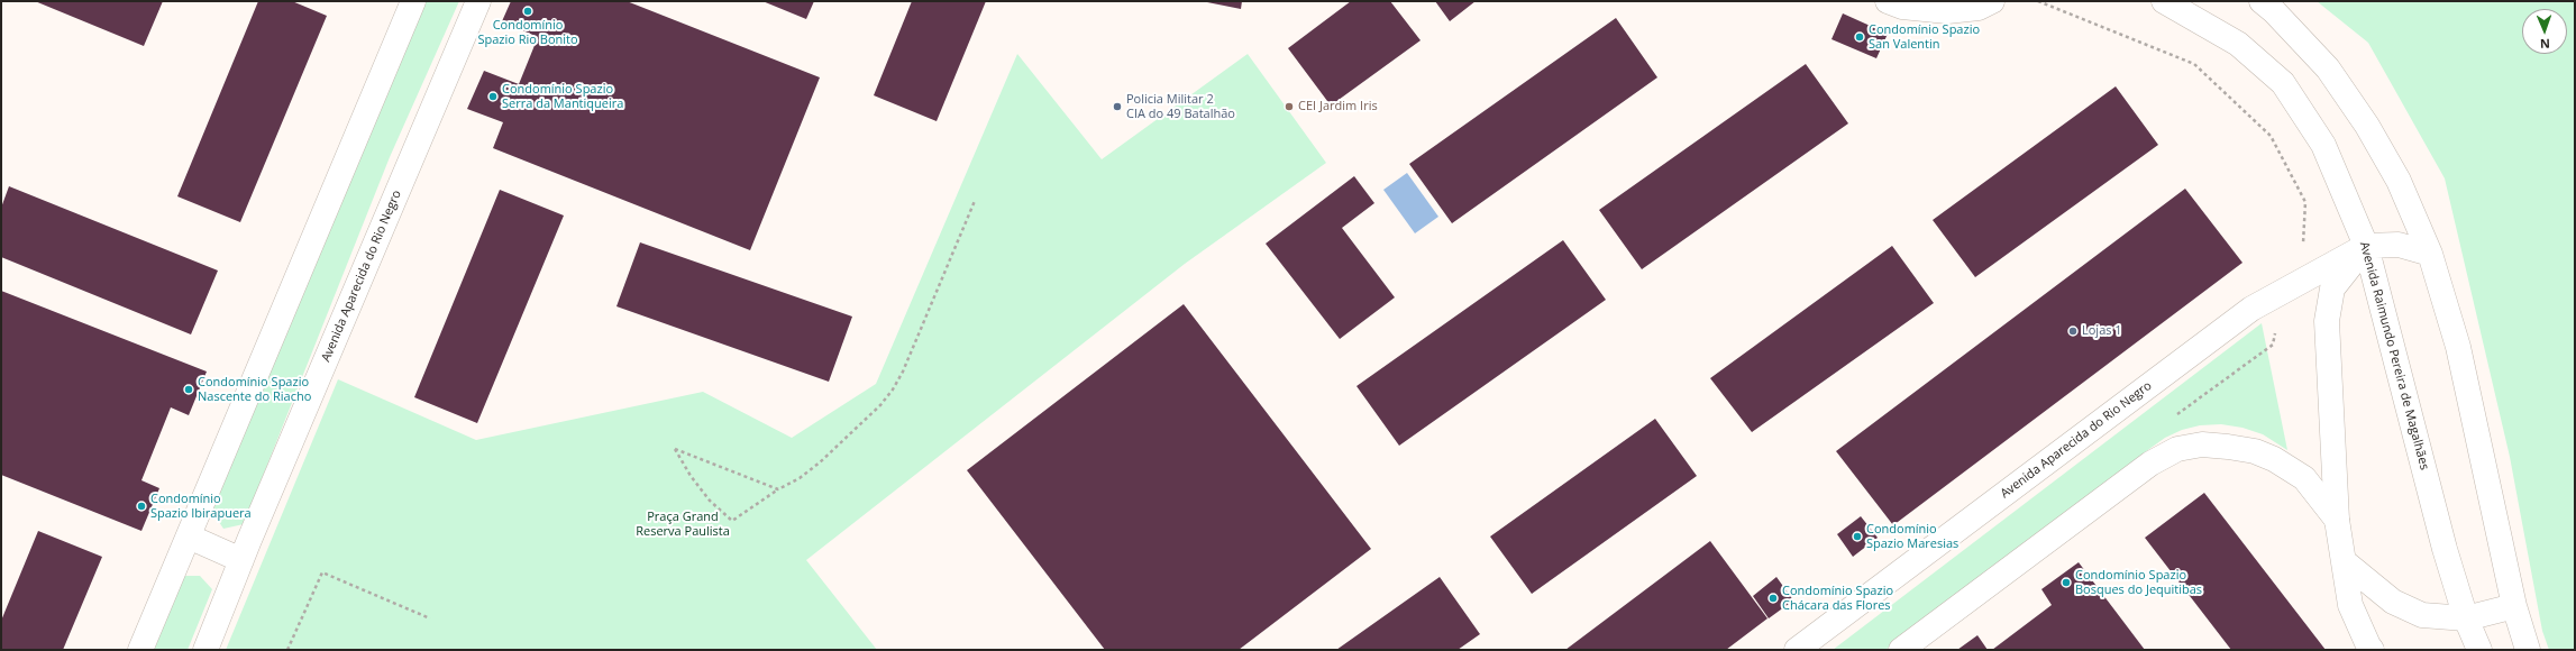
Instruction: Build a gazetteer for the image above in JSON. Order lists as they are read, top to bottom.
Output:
{
  "streets": {
    "street": ["Avenida Aparecida do Rio Negro", "Avenida Raimundo Pereira de Magalhães"]
  },
  "crossings": [
    ["Avenida Aparecida do Rio Negro", "Avenida Raimundo Pereira de Magalhães"]
  ],
  "parks": ["Praça Grand Reserva Paulista"],
  "places": [
    "Condomínio Spazio Rio Bonito",
    "Condomínio Spazio San Valentin",
    "Condomínio Spazio Serra da Mantiqueira",
    "Policia Militar 2 CIA do 49 Batalhão",
    "CEI Jardim Iris",
    "Lojas 1",
    "Condomínio Spazio Nascente do Riacho",
    "Condomínio Spazio Ibirapuera",
    "Condomínio Spazio Maresias",
    "Condomínio Spazio Bosques do Jequitibas",
    "Condomínio Spazio Chácara das Flores"
  ],
  "north": "bottom"
}
